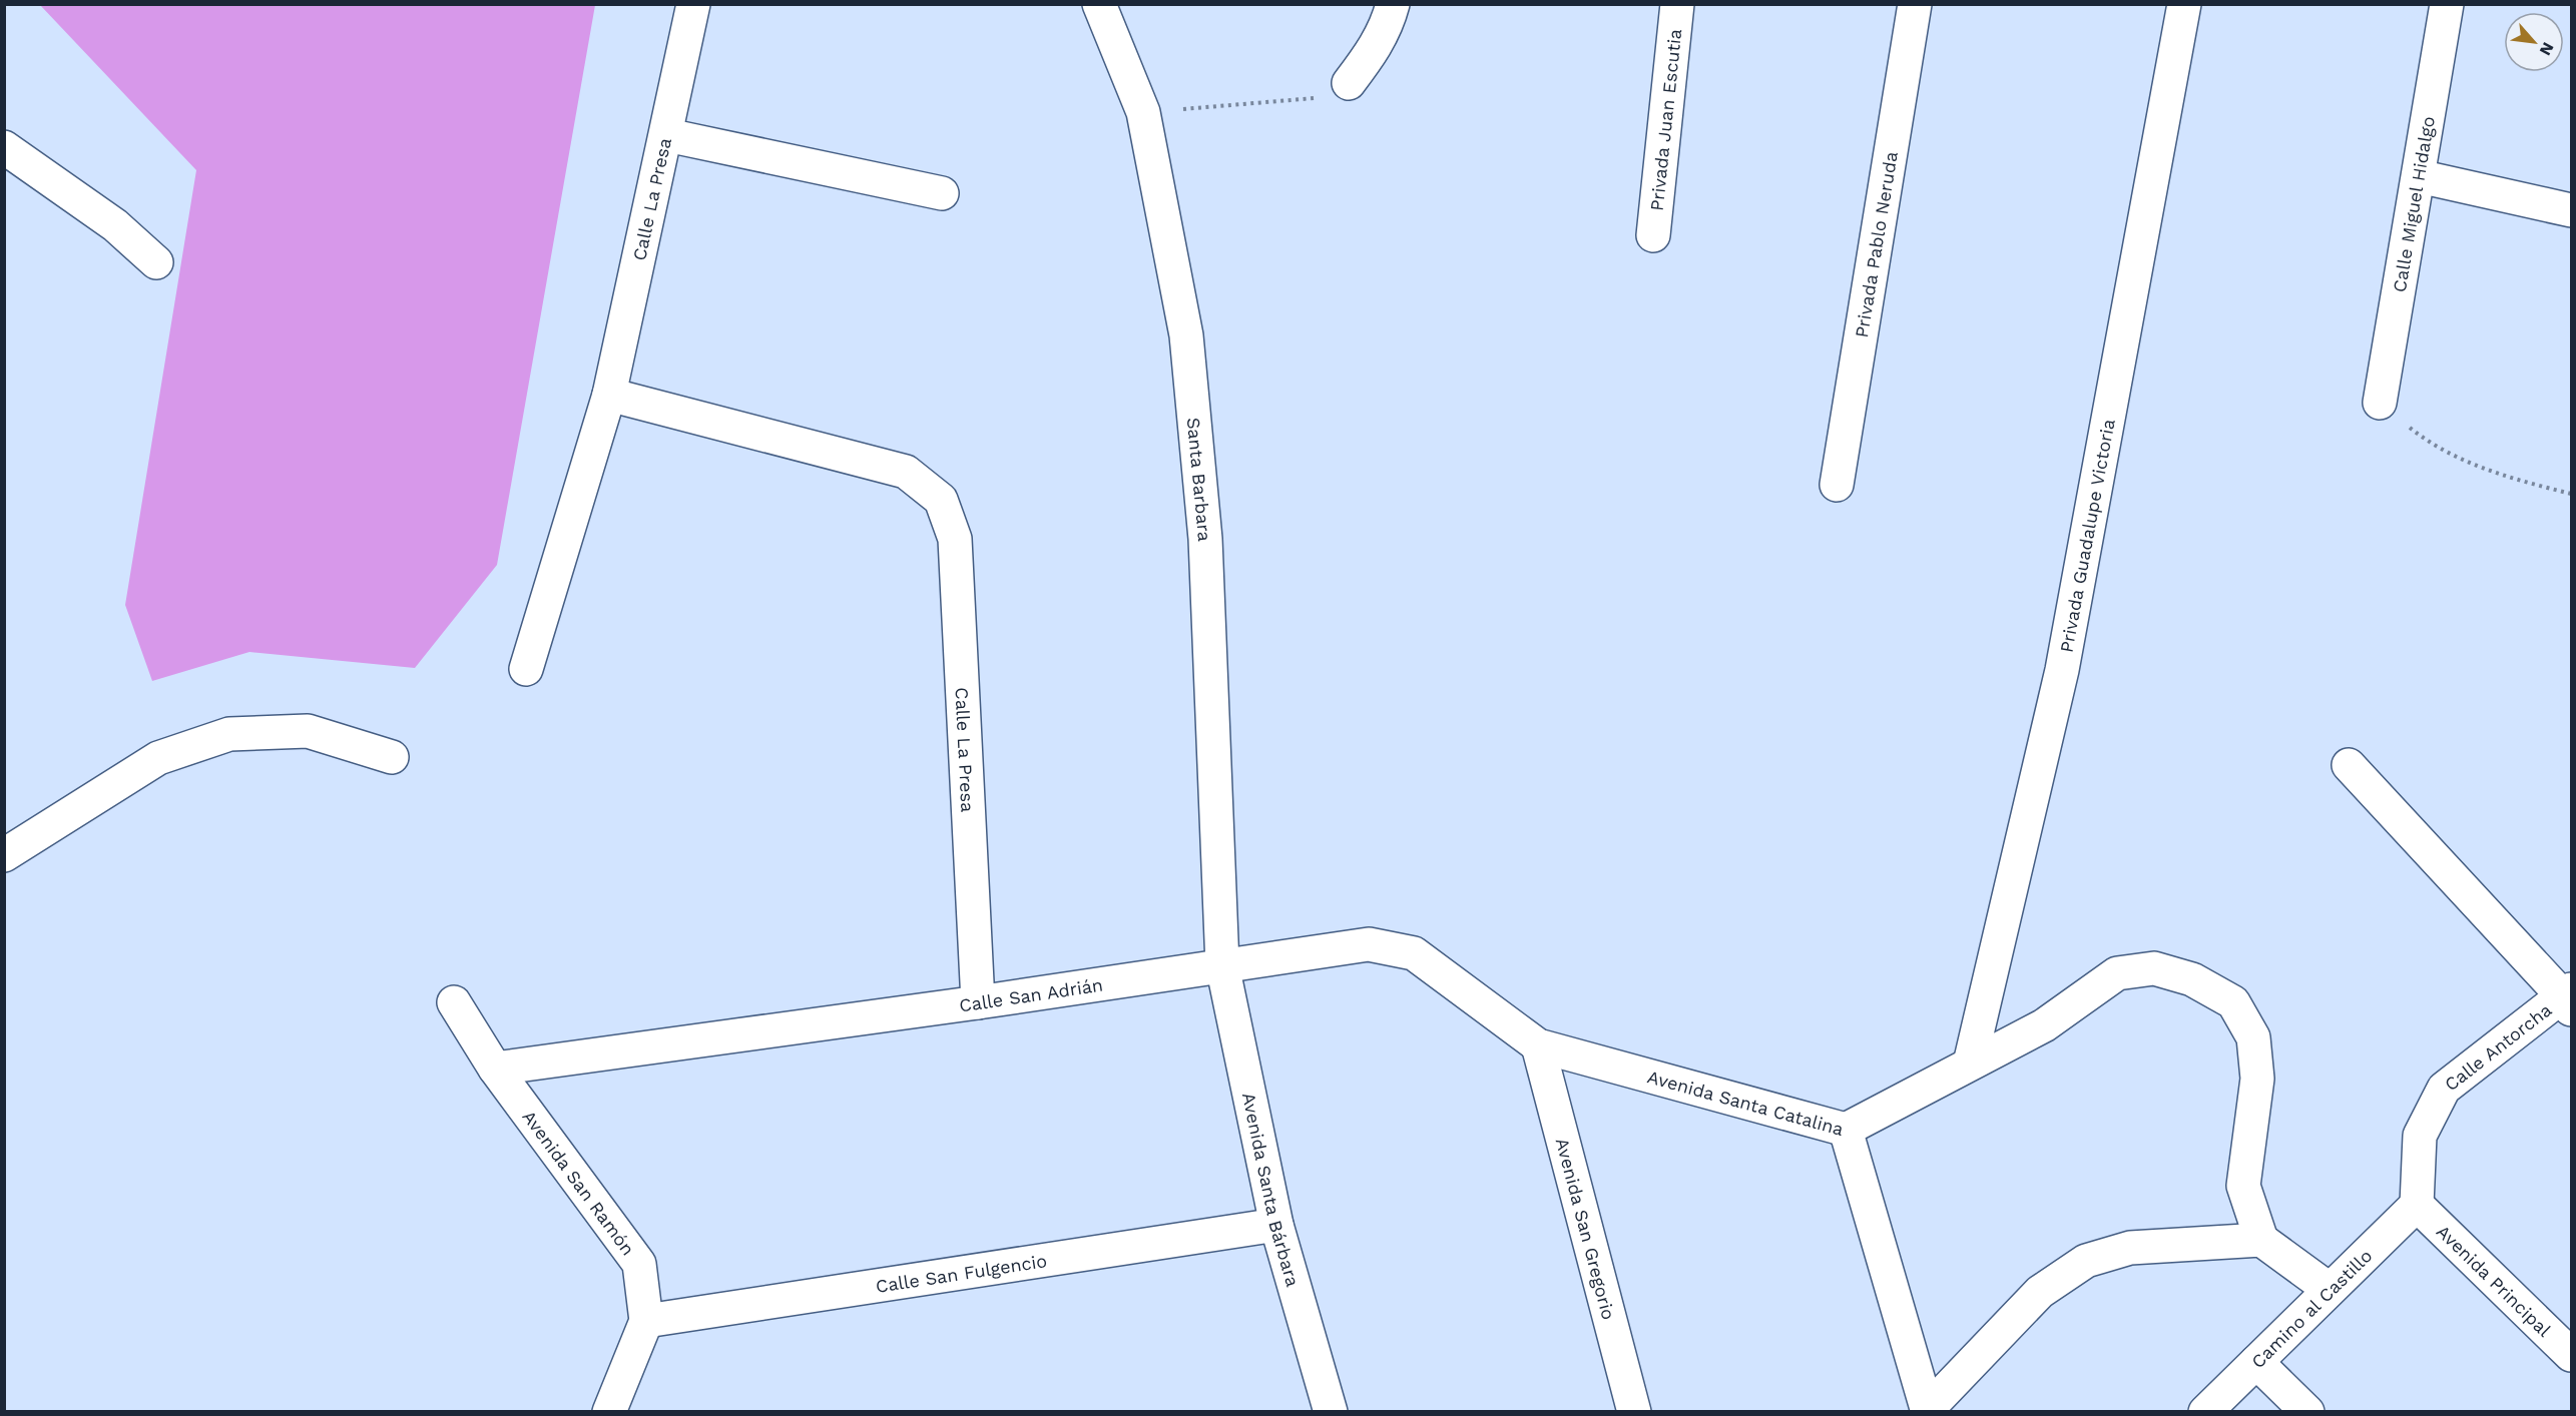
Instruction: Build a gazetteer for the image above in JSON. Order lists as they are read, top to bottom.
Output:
{
  "streets": {
    "street": [
      "Privada Juan Escutia",
      "Calle La Presa",
      "Calle Miguel Hidalgo",
      "Privada Pablo Neruda",
      "Santa Barbara",
      "Privada Guadalupe Victoria",
      "Calle San Adrián",
      "Calle Antorcha",
      "Avenida Santa Catalina",
      "Avenida San Ramón",
      "Avenida Santa Bárbara",
      "Avenida San Gregorio",
      "Calle San Fulgencio",
      "Avenida Principal",
      "Camino al Castillo"
    ]
  },
  "crossings": [
    ["Calle La Presa", "Calle San Adrián"],
    ["Santa Barbara", "Calle San Adrián"],
    ["Santa Barbara", "Avenida Santa Bárbara"],
    ["Calle San Adrián", "Avenida Santa Catalina"],
    ["Calle San Adrián", "Avenida San Ramón"],
    ["Calle San Adrián", "Avenida Santa Bárbara"],
    ["Calle San Adrián", "Avenida San Gregorio"],
    ["Calle Antorcha", "Avenida Principal"],
    ["Calle Antorcha", "Camino al Castillo"],
    ["Avenida Santa Catalina", "Avenida San Gregorio"],
    ["Avenida San Ramón", "Calle San Fulgencio"],
    ["Avenida Santa Bárbara", "Calle San Fulgencio"],
    ["Avenida Principal", "Camino al Castillo"]
  ],
  "north": "bottom right"
}
